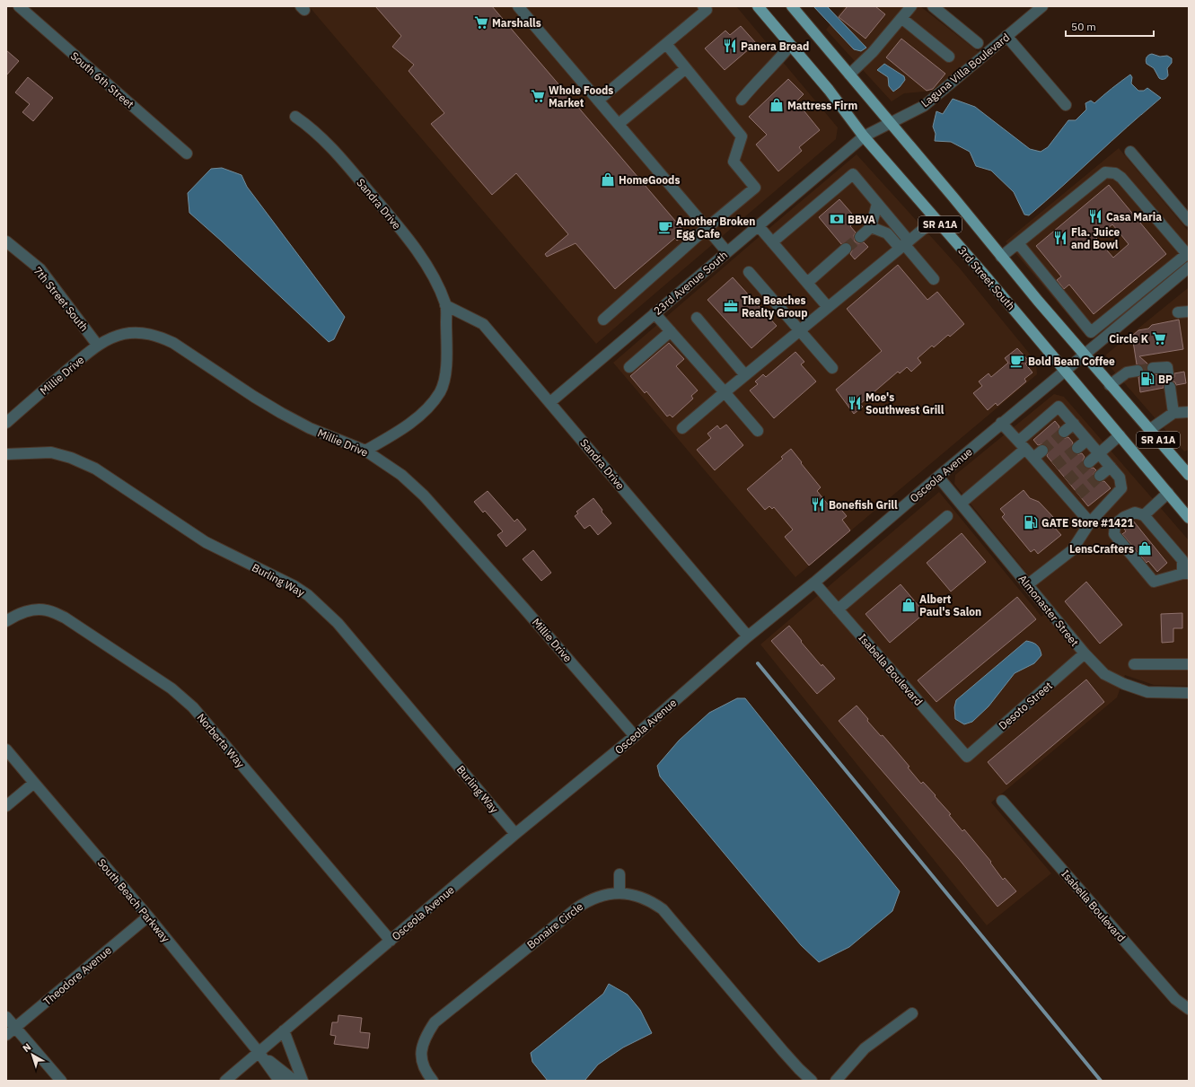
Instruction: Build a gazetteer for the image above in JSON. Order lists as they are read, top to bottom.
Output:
{
  "streets": {
    "main road": ["SR A1A", "3rd Street South"],
    "street": [
      "Laguna Villa Boulevard",
      "South 6th Street",
      "Sandra Drive",
      "23rd Avenue South",
      "7th Street South",
      "Millie Drive",
      "Osceola Avenue",
      "Burling Way",
      "Almonaster Street",
      "Isabella Boulevard",
      "Desoto Street",
      "Norberta Way",
      "South Beach Parkway",
      "Bonaire Circle",
      "Theodore Avenue"
    ]
  },
  "crossings": [
    ["Laguna Villa Boulevard", "SR A1A"],
    ["Laguna Villa Boulevard", "3rd Street South"],
    ["Laguna Villa Boulevard", "23rd Avenue South"],
    ["Sandra Drive", "23rd Avenue South"],
    ["Sandra Drive", "Millie Drive"],
    ["Sandra Drive", "Osceola Avenue"],
    ["SR A1A", "Osceola Avenue"],
    ["3rd Street South", "23rd Avenue South"],
    ["3rd Street South", "Osceola Avenue"],
    ["7th Street South", "Millie Drive"],
    ["Millie Drive", "Osceola Avenue"],
    ["Osceola Avenue", "Burling Way"],
    ["Osceola Avenue", "Almonaster Street"],
    ["Osceola Avenue", "Isabella Boulevard"],
    ["Osceola Avenue", "Norberta Way"],
    ["Osceola Avenue", "South Beach Parkway"],
    ["Almonaster Street", "Desoto Street"],
    ["Isabella Boulevard", "Desoto Street"],
    ["South Beach Parkway", "Theodore Avenue"]
  ],
  "places": {
    "supermarket": ["Marshalls", "Whole Foods Market", "Circle K"],
    "restaurant": [
      "Panera Bread",
      "Casa Maria",
      "Fla. Juice and Bowl",
      "Moe's Southwest Grill",
      "Bonefish Grill"
    ],
    "shop": [
      "Mattress Firm",
      "HomeGoods",
      "LensCrafters",
      "Albert Paul's Salon"
    ],
    "bank": ["BBVA"],
    "cafe": ["Another Broken Egg Cafe", "Bold Bean Coffee"],
    "office": ["The Beaches Realty Group"],
    "fuel station": ["BP", "GATE Store #1421"]
  },
  "scale_bar": "50 m",
  "north": "top left"
}
